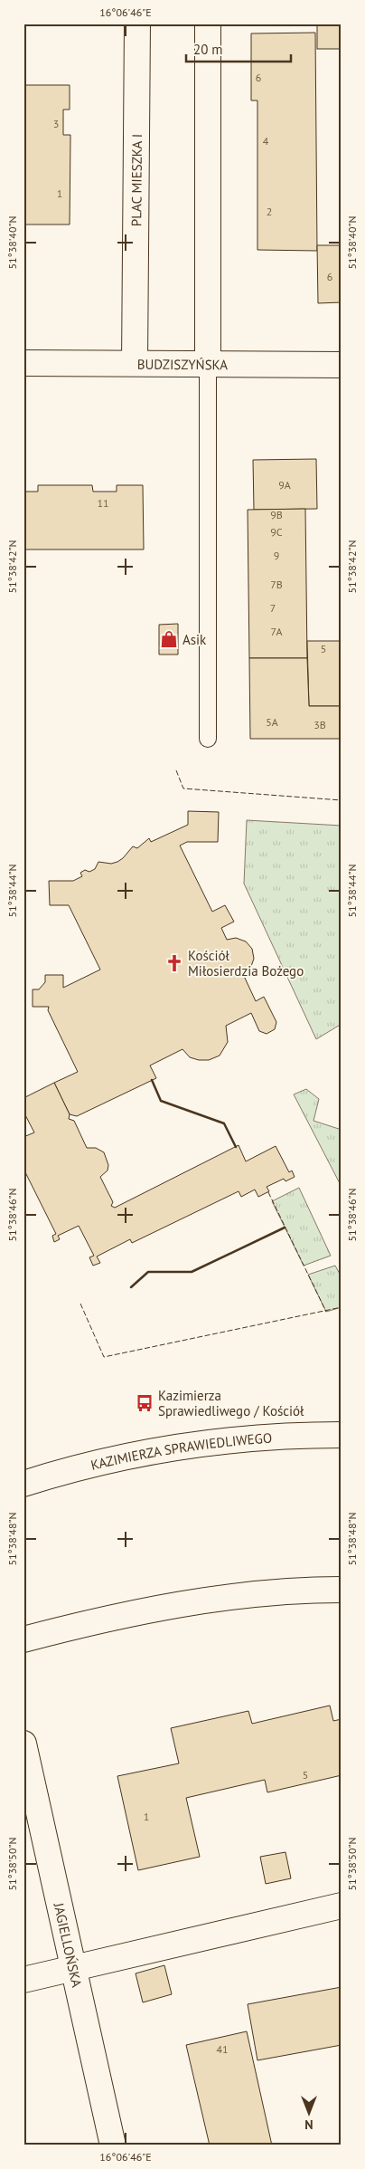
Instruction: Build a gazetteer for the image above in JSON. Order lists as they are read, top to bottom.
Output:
{
  "streets": {
    "street": [
      "PLAC MIESZKA I",
      "BUDZISZYŃSKA",
      "KAZIMIERZA SPRAWIEDLIWEGO",
      "JAGIELLOŃSKA"
    ]
  },
  "crossings": [
    ["PLAC MIESZKA I", "BUDZISZYŃSKA"]
  ],
  "places": {
    "shop": ["Asik"],
    "church": ["Kościół Miłosierdzia Bożego"],
    "bus stop": ["Kazimierza Sprawiedliwego / Kościół"]
  },
  "house_numbers": [
    "6",
    "3",
    "4",
    "1",
    "2",
    "6",
    "9A",
    "11",
    "9B",
    "9C",
    "9",
    "7B",
    "7",
    "7A",
    "5",
    "5A",
    "3B",
    "5",
    "1",
    "41"
  ],
  "scale_bar": "20 m",
  "north": "bottom",
  "coordinates": [
    "16°06'46\"E",
    "51°38'40\"N",
    "51°38'42\"N",
    "51°38'44\"N",
    "51°38'46\"N",
    "51°38'48\"N",
    "51°38'50\"N"
  ]
}
